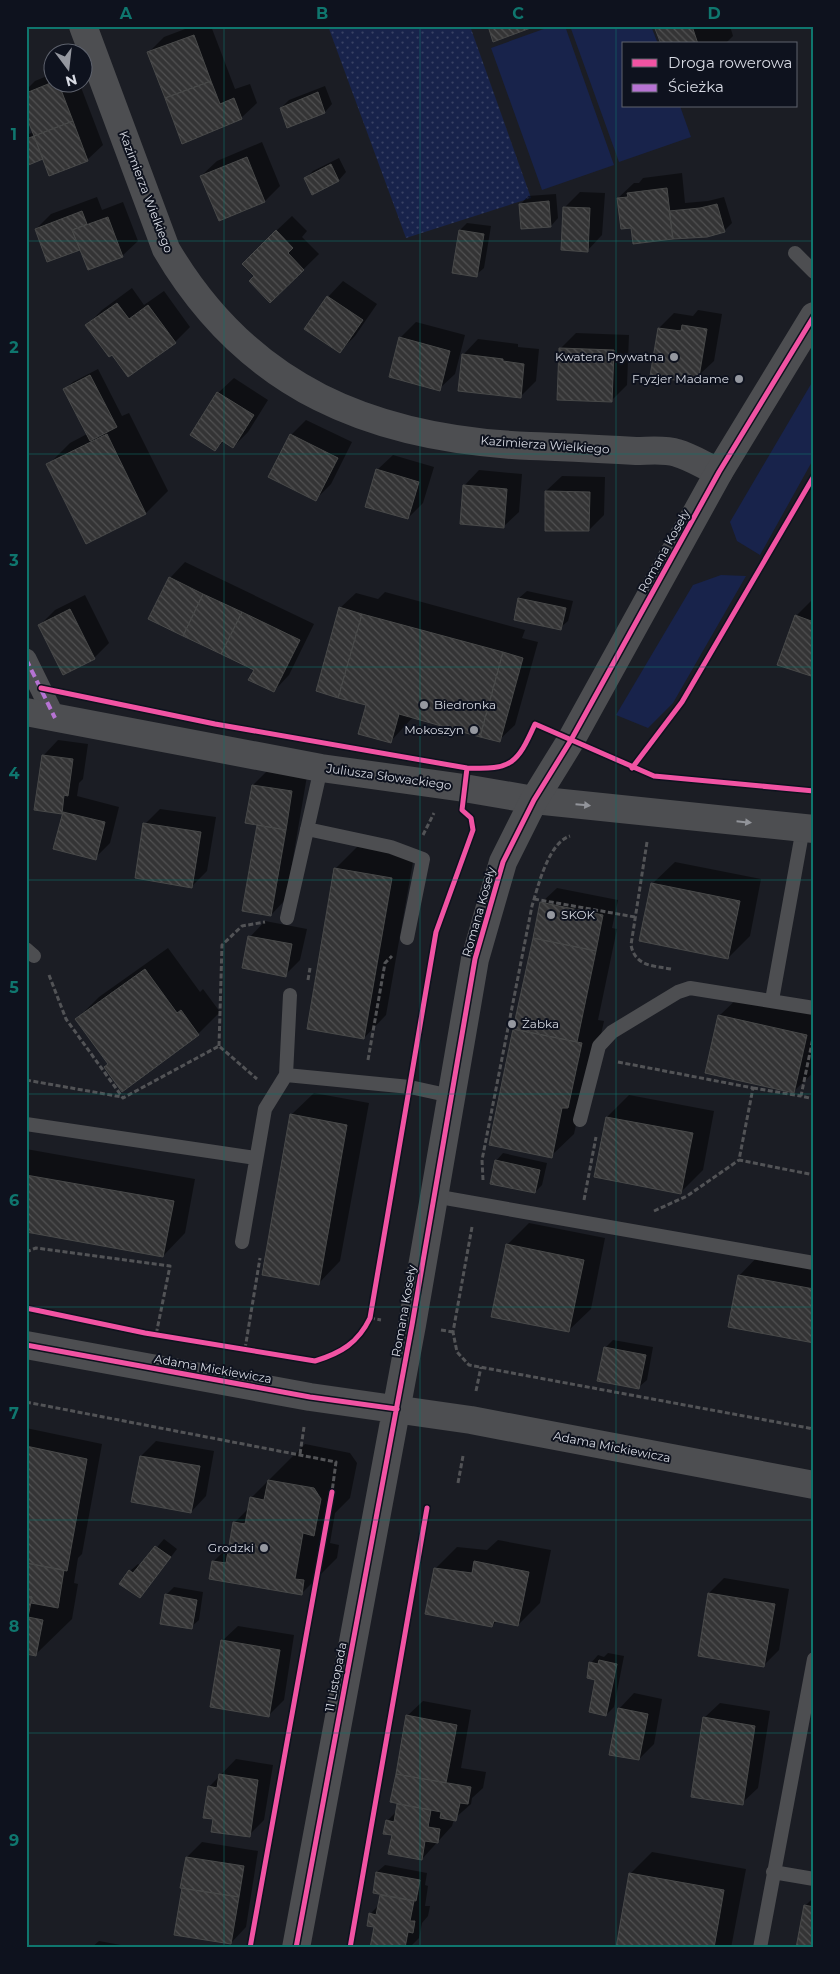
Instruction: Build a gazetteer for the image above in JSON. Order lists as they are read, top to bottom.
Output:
{
  "streets": {
    "street": [
      "Kazimierza Wielkiego",
      "Romana Koseły",
      "Juliusza Słowackiego",
      "Adama Mickiewicza",
      "11 Listopada"
    ]
  },
  "crossings": [
    ["Kazimierza Wielkiego", "Romana Koseły"],
    ["Romana Koseły", "Juliusza Słowackiego"],
    ["Romana Koseły", "Adama Mickiewicza"],
    ["Romana Koseły", "11 Listopada"],
    ["Adama Mickiewicza", "11 Listopada"]
  ],
  "places": [
    "Kwatera Prywatna",
    "Fryzjer Madame",
    "Biedronka",
    "Mokoszyn",
    "SKOK",
    "Żabka",
    "Grodzki"
  ],
  "legend": ["Droga rowerowa", "Ścieżka"],
  "north": "bottom",
  "grid": {
    "columns": [
      "A",
      "B",
      "C",
      "D"
    ],
    "rows": [
      "1",
      "2",
      "3",
      "4",
      "5",
      "6",
      "7",
      "8",
      "9"
    ]
  }
}
